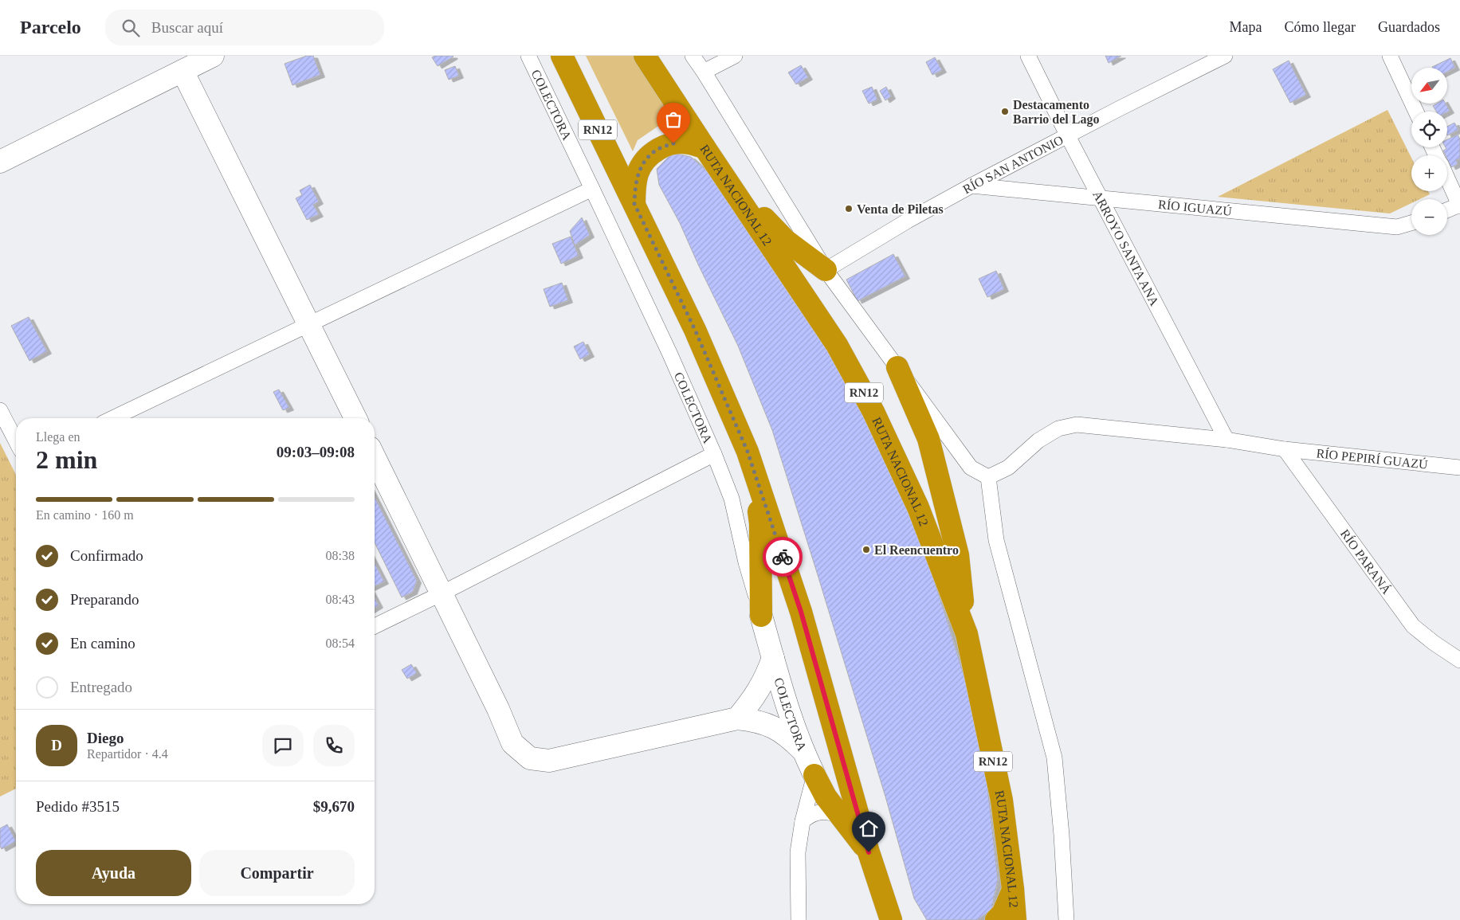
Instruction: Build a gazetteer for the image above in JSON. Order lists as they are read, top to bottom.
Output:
{
  "streets": {
    "highway": ["RN12", "RUTA NACIONAL 12"],
    "main road": ["COLECTORA"],
    "street": [
      "RÍO SAN ANTONIO",
      "RÍO IGUAZÚ",
      "ARROYO SANTA ANA",
      "RÍO PEPIRÍ GUAZÚ",
      "RÍO PARANÁ"
    ]
  },
  "crossings": [
    ["RÍO SAN ANTONIO", "RÍO IGUAZÚ"],
    ["RÍO SAN ANTONIO", "ARROYO SANTA ANA"],
    ["RÍO IGUAZÚ", "ARROYO SANTA ANA"],
    ["ARROYO SANTA ANA", "RÍO PEPIRÍ GUAZÚ"],
    ["RÍO PEPIRÍ GUAZÚ", "RÍO PARANÁ"]
  ],
  "places": ["Destacamento Barrio del Lago", "Venta de Piletas", "El Reencuentro"],
  "north": "bottom left",
  "page": {
    "header": "Parcelo",
    "search": "Buscar aquí",
    "nav": ["Mapa", "Cómo llegar", "Guardados"],
    "map_buttons": ["+", "−"],
    "heading": ["2 min", "Llega en", "09:03–09:08"],
    "panel": [
      "Diego",
      "Repartidor · 4.4",
      "Pedido #3515",
      "$9,670"
    ],
    "bar": "En camino · 160 m",
    "list": [
      ["Confirmado", "08:38"],
      ["Preparando", "08:43"],
      ["En camino", "08:54"],
      "Entregado"
    ],
    "round": "D",
    "buttons": ["Ayuda", "Compartir"]
  }
}
